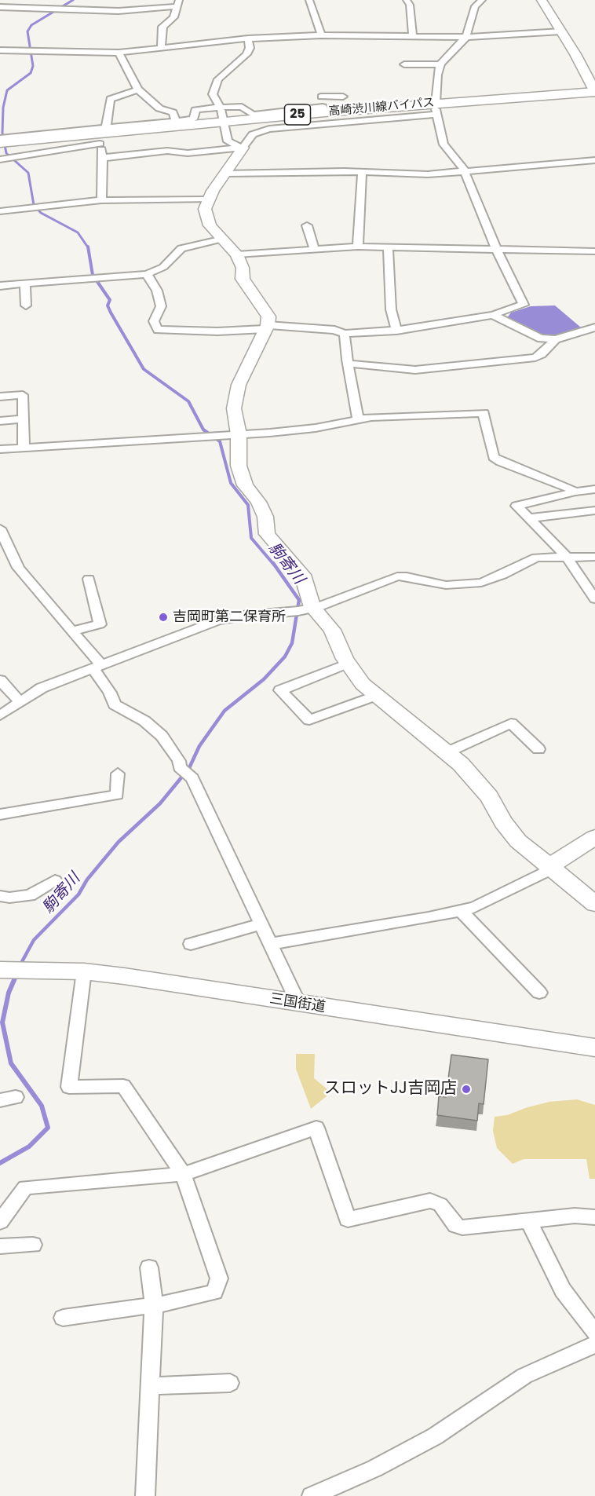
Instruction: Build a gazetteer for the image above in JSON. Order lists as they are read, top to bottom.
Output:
{
  "streets": {
    "main road": ["高崎渋川線バイパス", "25"],
    "street": ["三国街道"]
  },
  "water": ["駒寄川"],
  "places": ["吉岡町第二保育所", "スロットJJ吉岡店"]
}
